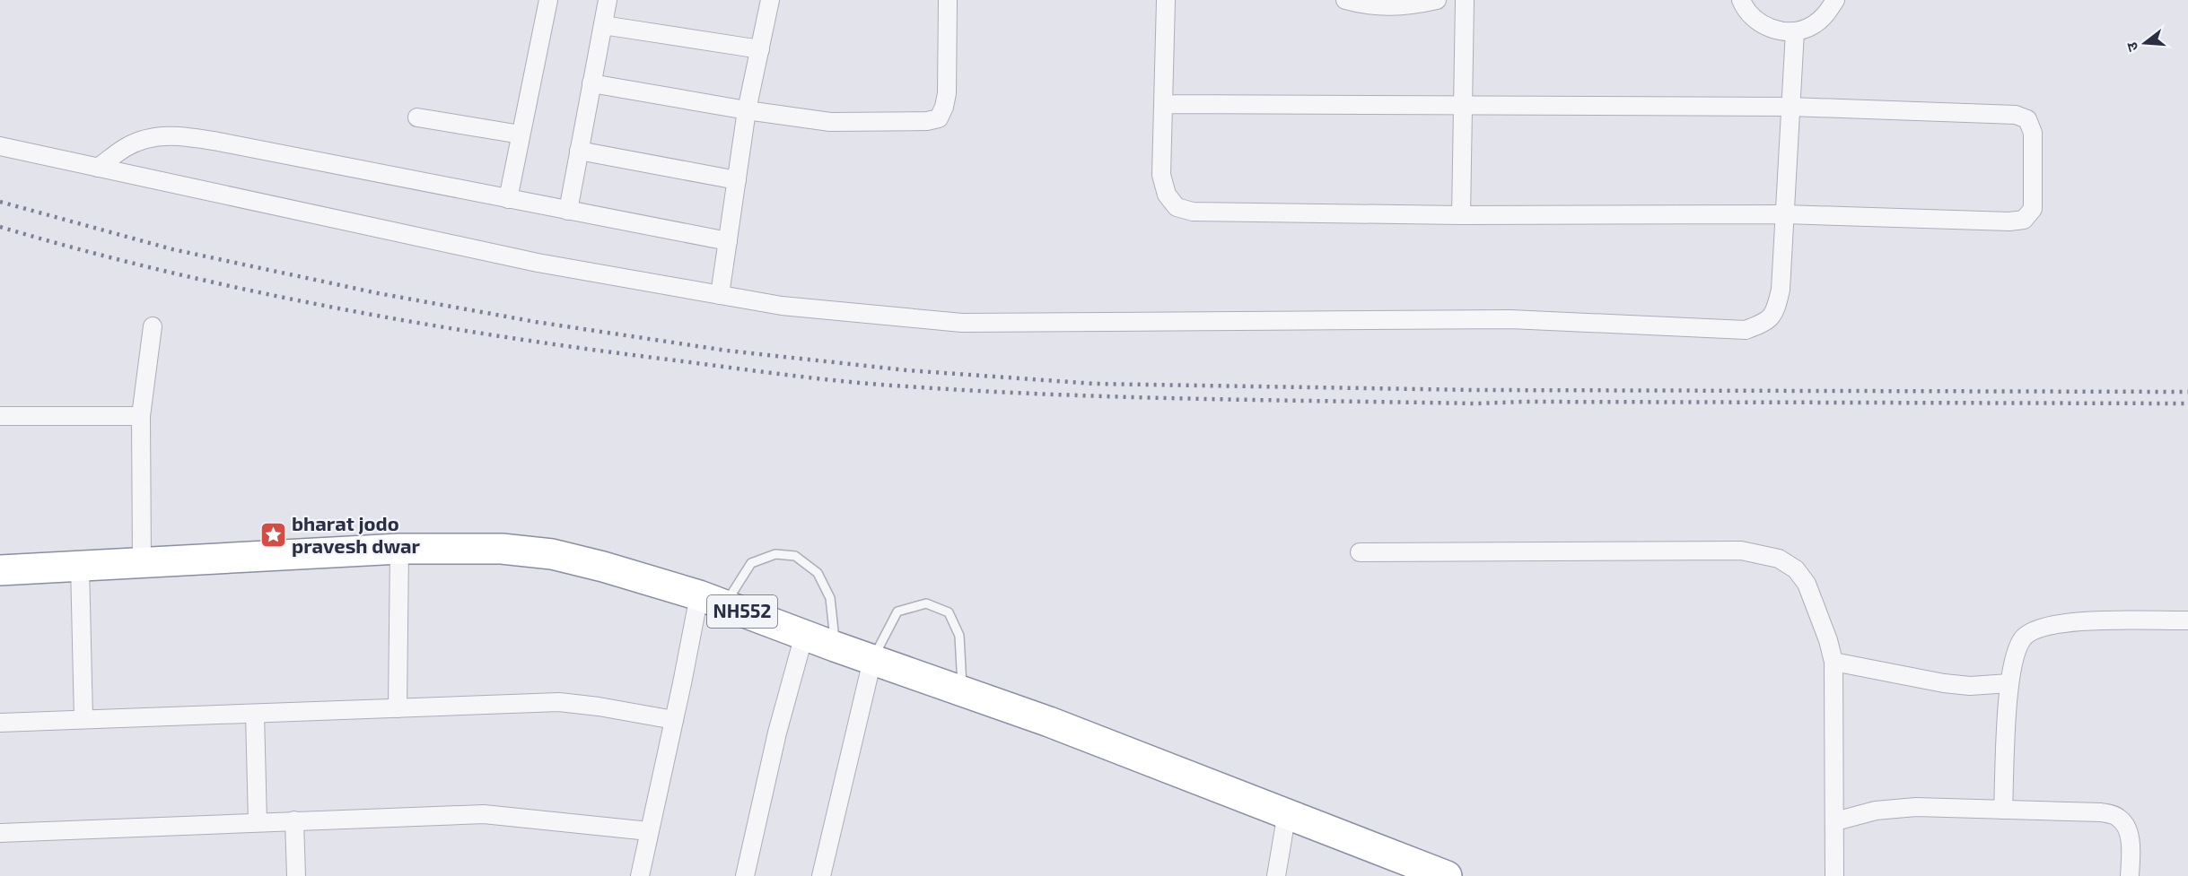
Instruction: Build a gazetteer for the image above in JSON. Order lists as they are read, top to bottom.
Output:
{
  "streets": {
    "highway": ["NH552"]
  },
  "places": {
    "place": ["bharat jodo pravesh dwar"]
  },
  "north": "left"
}
